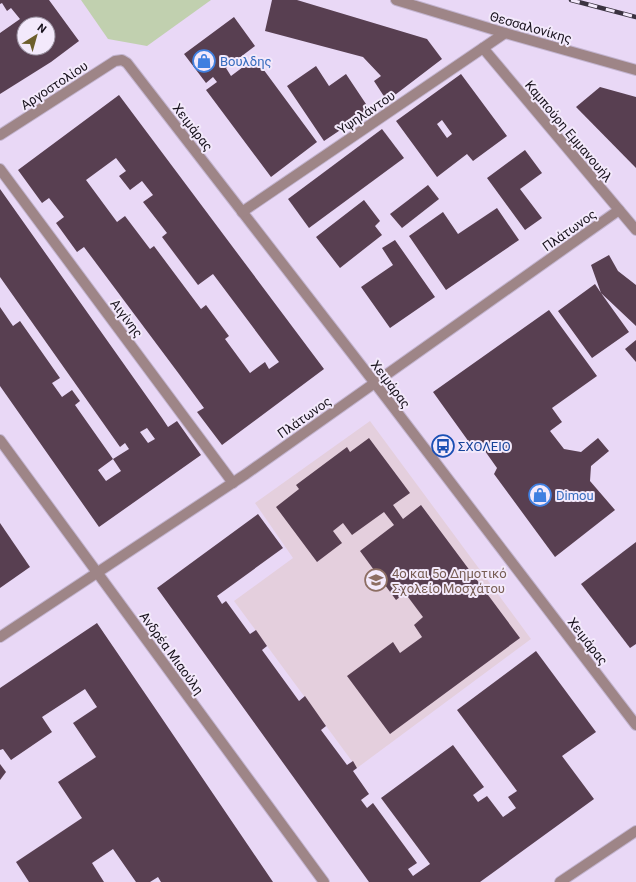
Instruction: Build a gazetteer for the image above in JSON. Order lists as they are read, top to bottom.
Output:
{
  "streets": {
    "street": [
      "Θεσσαλονίκης",
      "Αργοστολίου",
      "Υψηλάντου",
      "Χειμάρας",
      "Καμπούρη Εμμανουήλ",
      "Πλάτωνος",
      "Αιγίνης",
      "Ανδρέα Μιαούλη"
    ]
  },
  "crossings": [
    ["Θεσσαλονίκης", "Υψηλάντου"],
    ["Αργοστολίου", "Χειμάρας"],
    ["Υψηλάντου", "Χειμάρας"],
    ["Υψηλάντου", "Καμπούρη Εμμανουήλ"],
    ["Χειμάρας", "Πλάτωνος"],
    ["Καμπούρη Εμμανουήλ", "Πλάτωνος"],
    ["Πλάτωνος", "Αιγίνης"],
    ["Πλάτωνος", "Ανδρέα Μιαούλη"]
  ],
  "places": {
    "shop": ["Βουλδης", "Dimou"],
    "bus stop": ["ΣΧΟΛΕΙΟ"],
    "school or university": ["4ο και 5ο Δημοτικό Σχολείο Μοσχάτου"]
  },
  "north": "top right"
}
